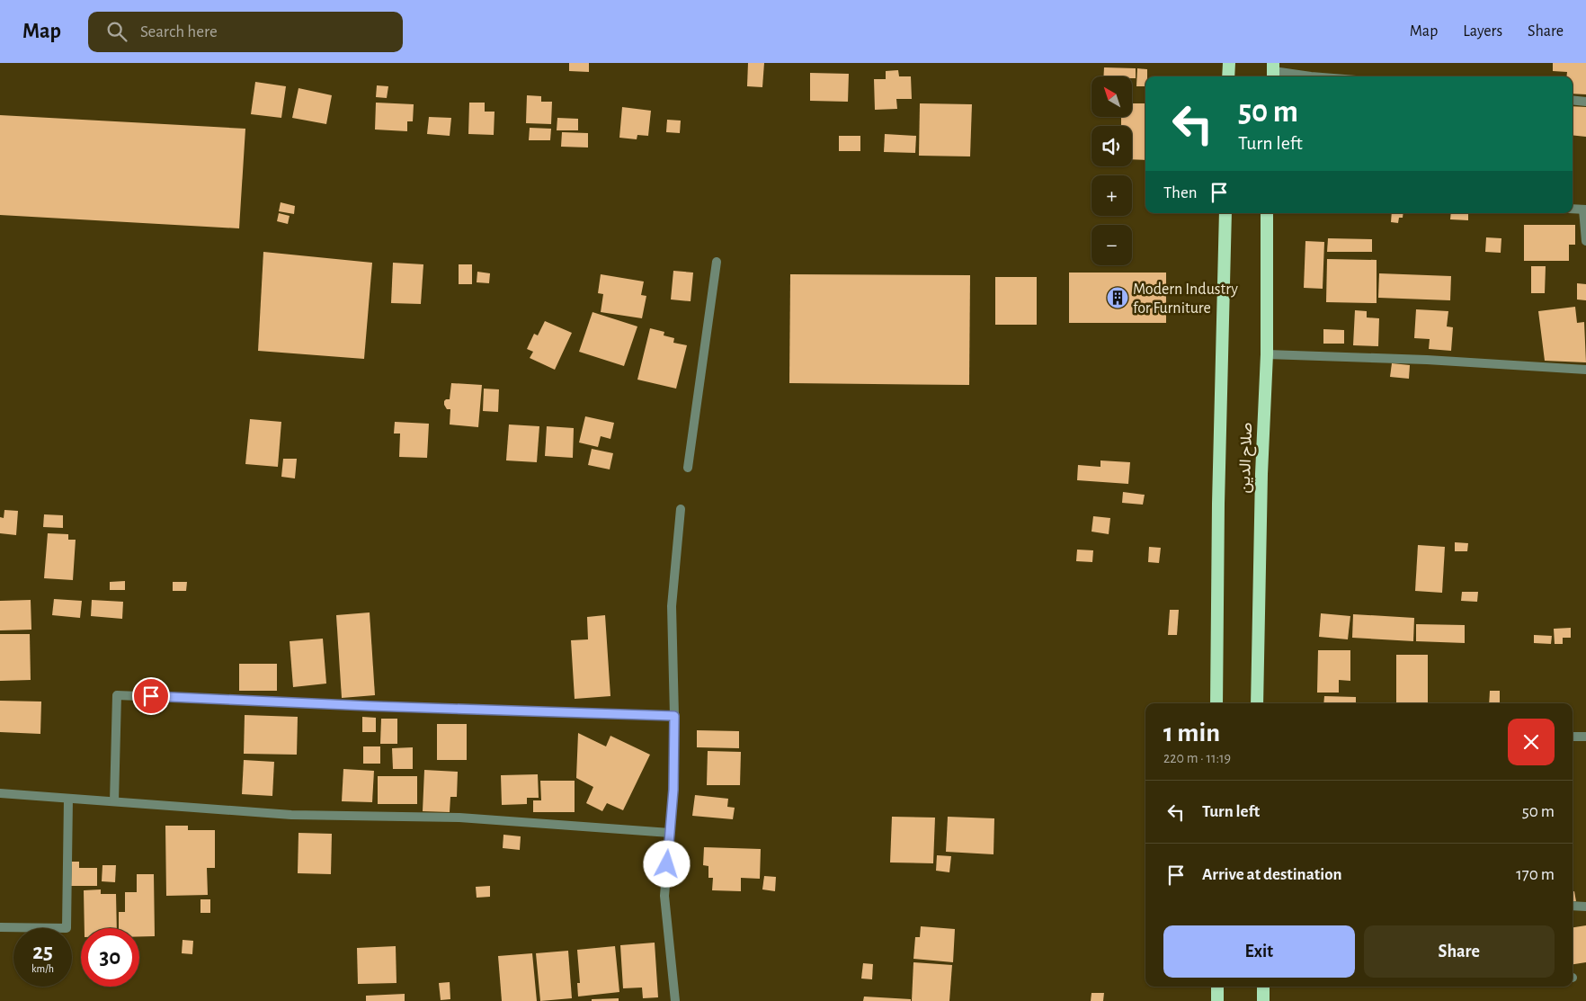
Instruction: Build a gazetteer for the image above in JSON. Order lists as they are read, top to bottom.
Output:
{
  "streets": {
    "highway": ["صلاح الدين"]
  },
  "places": {
    "building": ["Modern Industry for Furniture"]
  },
  "north": "top left",
  "page": {
    "header": "Map",
    "search": "Search here",
    "nav": ["Map", "Layers", "Share"],
    "map_buttons": ["+", "−"],
    "turn": ["50 m", "Turn left"],
    "then": "Then",
    "heading": ["1 min", "220 m · 11:19"],
    "list": [
      {
        "name": "Turn left",
        "value": "50 m"
      },
      {
        "name": "Arrive at destination",
        "value": "170 m"
      }
    ],
    "buttons": ["Exit", "Share"],
    "speed": "25 km/h",
    "limit": "30"
  }
}
